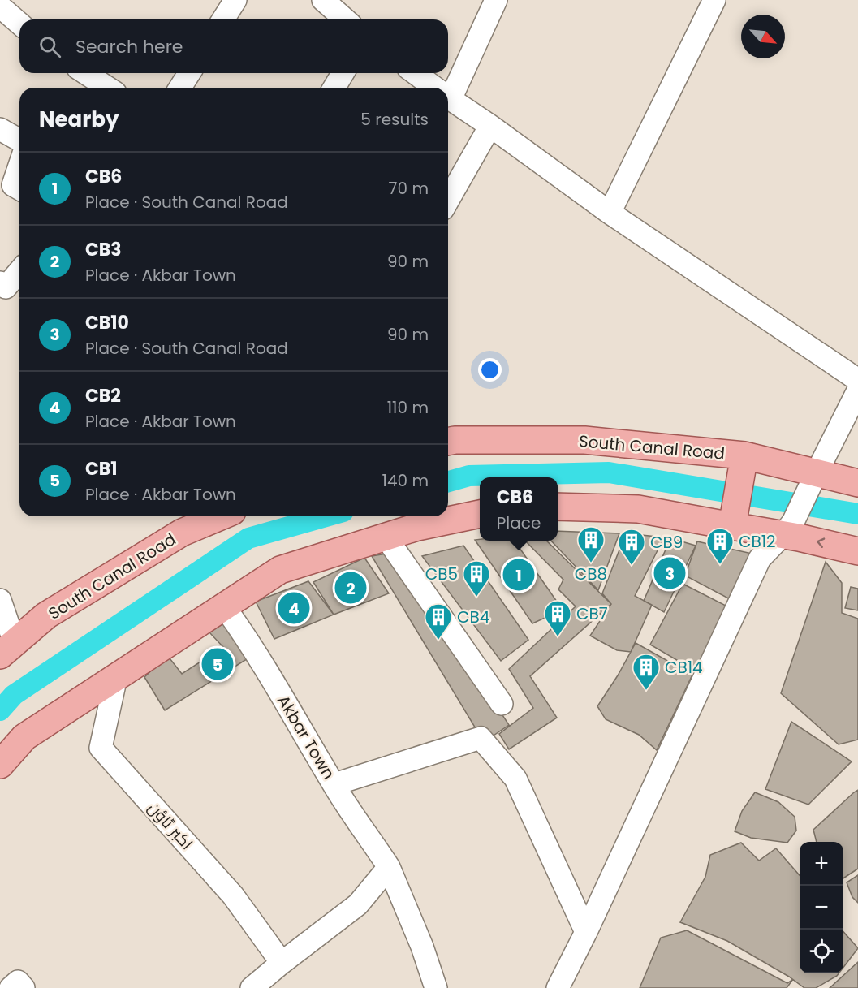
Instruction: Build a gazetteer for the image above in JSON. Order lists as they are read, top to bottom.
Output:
{
  "streets": {
    "main road": ["South Canal Road"],
    "street": ["Akbar Town", "اکبر ٹاؤن"]
  },
  "places": {
    "building": [
      "CB8",
      "CB12",
      "CB9",
      "CB5",
      "CB7",
      "CB4",
      "CB14"
    ]
  },
  "north": "bottom right",
  "page": {
    "search": "Search here",
    "heading": ["Nearby", "5 results"],
    "list": [
      {
        "mark": "1",
        "name": "CB6",
        "note": "Place · South Canal Road",
        "value": "70 m"
      },
      {
        "mark": "2",
        "name": "CB3",
        "note": "Place · Akbar Town",
        "value": "90 m"
      },
      {
        "mark": "3",
        "name": "CB10",
        "note": "Place · South Canal Road",
        "value": "90 m"
      },
      {
        "mark": "4",
        "name": "CB2",
        "note": "Place · Akbar Town",
        "value": "110 m"
      },
      {
        "mark": "5",
        "name": "CB1",
        "note": "Place · Akbar Town",
        "value": "140 m"
      }
    ],
    "popup": ["CB6", "Place"],
    "pins": [
      "3",
      "1",
      "2",
      "4",
      "5"
    ],
    "map_buttons": ["+", "−"]
  }
}
